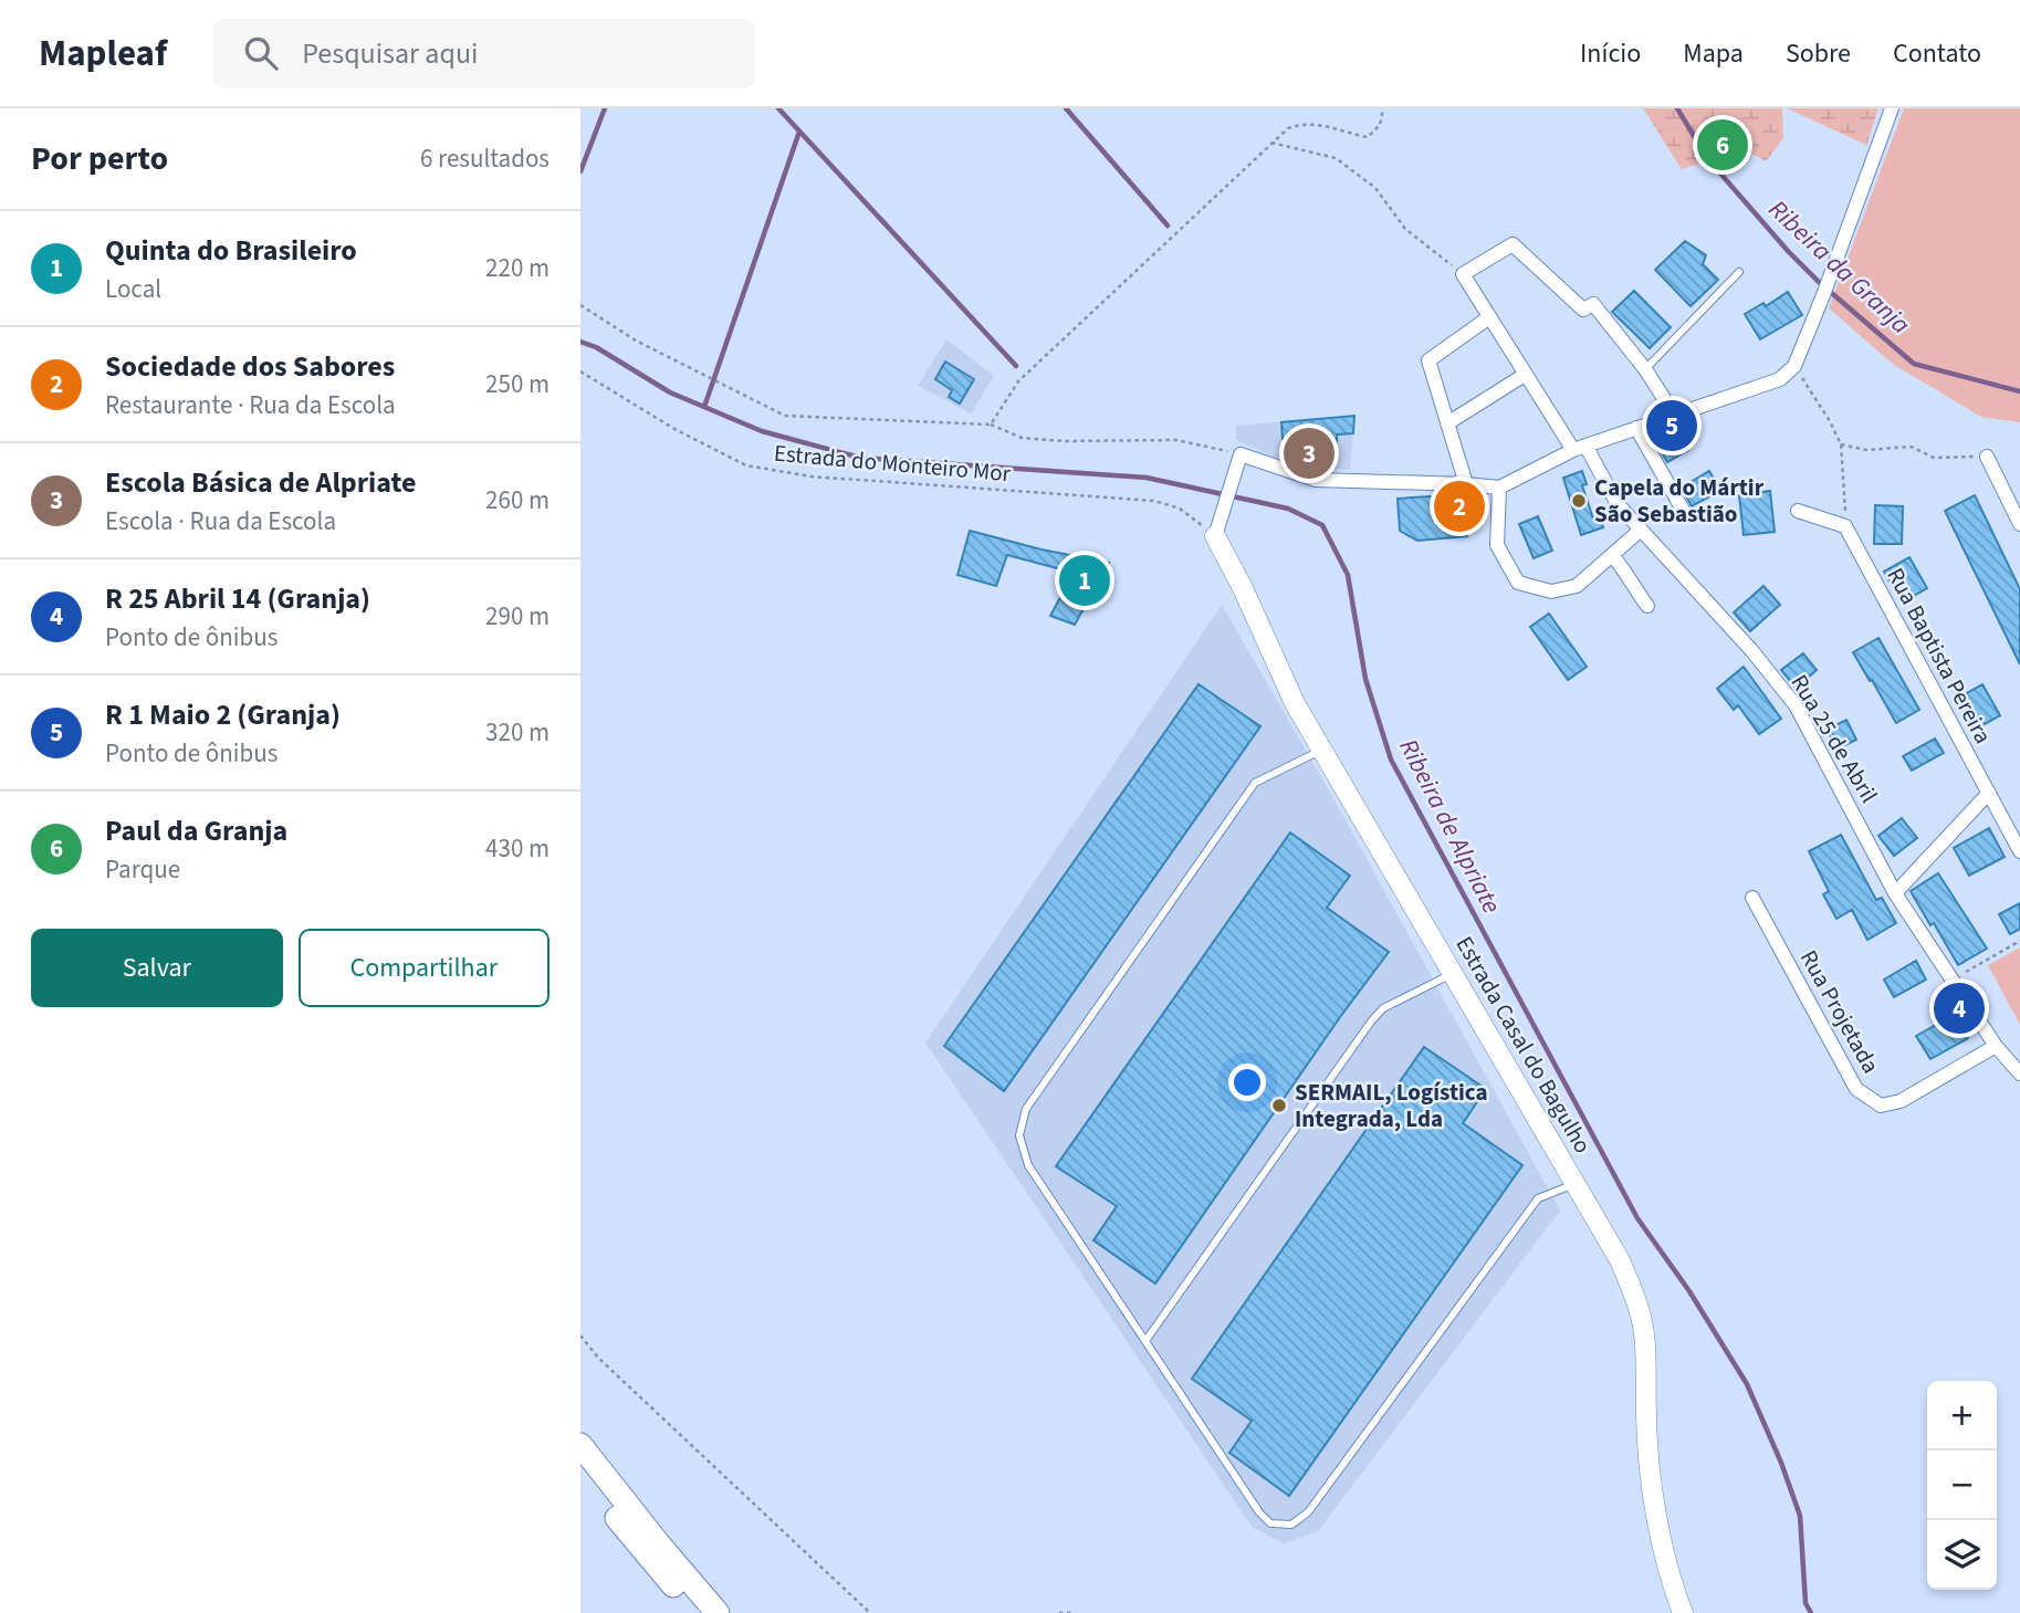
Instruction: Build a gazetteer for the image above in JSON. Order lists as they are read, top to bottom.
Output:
{
  "streets": {
    "street": [
      "Rua Baptista Pereira",
      "Rua 25 de Abril",
      "Rua Projetada",
      "Estrada Casal do Bagulho"
    ],
    "path": ["Estrada do Monteiro Mor"]
  },
  "crossings": [
    ["Estrada do Monteiro Mor", "Estrada Casal do Bagulho"],
    ["Rua 25 de Abril", "Rua Projetada"]
  ],
  "water": ["Ribeira da Granja", "Ribeira de Alpriate"],
  "places": ["Capela do Mártir São Sebastião", "SERMAIL, Logística Integrada, Lda"],
  "page": {
    "header": "Mapleaf",
    "search": "Pesquisar aqui",
    "nav": [
      "Início",
      "Mapa",
      "Sobre",
      "Contato"
    ],
    "heading": ["Por perto", "6 resultados"],
    "pins": [
      "6",
      "5",
      "3",
      "2",
      "1",
      "4"
    ],
    "list": [
      {
        "mark": "1",
        "name": "Quinta do Brasileiro",
        "note": "Local",
        "value": "220 m"
      },
      {
        "mark": "2",
        "name": "Sociedade dos Sabores",
        "note": "Restaurante · Rua da Escola",
        "value": "250 m"
      },
      {
        "mark": "3",
        "name": "Escola Básica de Alpriate",
        "note": "Escola · Rua da Escola",
        "value": "260 m"
      },
      {
        "mark": "4",
        "name": "R 25 Abril 14 (Granja)",
        "note": "Ponto de ônibus",
        "value": "290 m"
      },
      {
        "mark": "5",
        "name": "R 1 Maio 2 (Granja)",
        "note": "Ponto de ônibus",
        "value": "320 m"
      },
      {
        "mark": "6",
        "name": "Paul da Granja",
        "note": "Parque",
        "value": "430 m"
      }
    ],
    "buttons": ["Salvar", "Compartilhar"],
    "map_buttons": ["+", "−"]
  }
}
